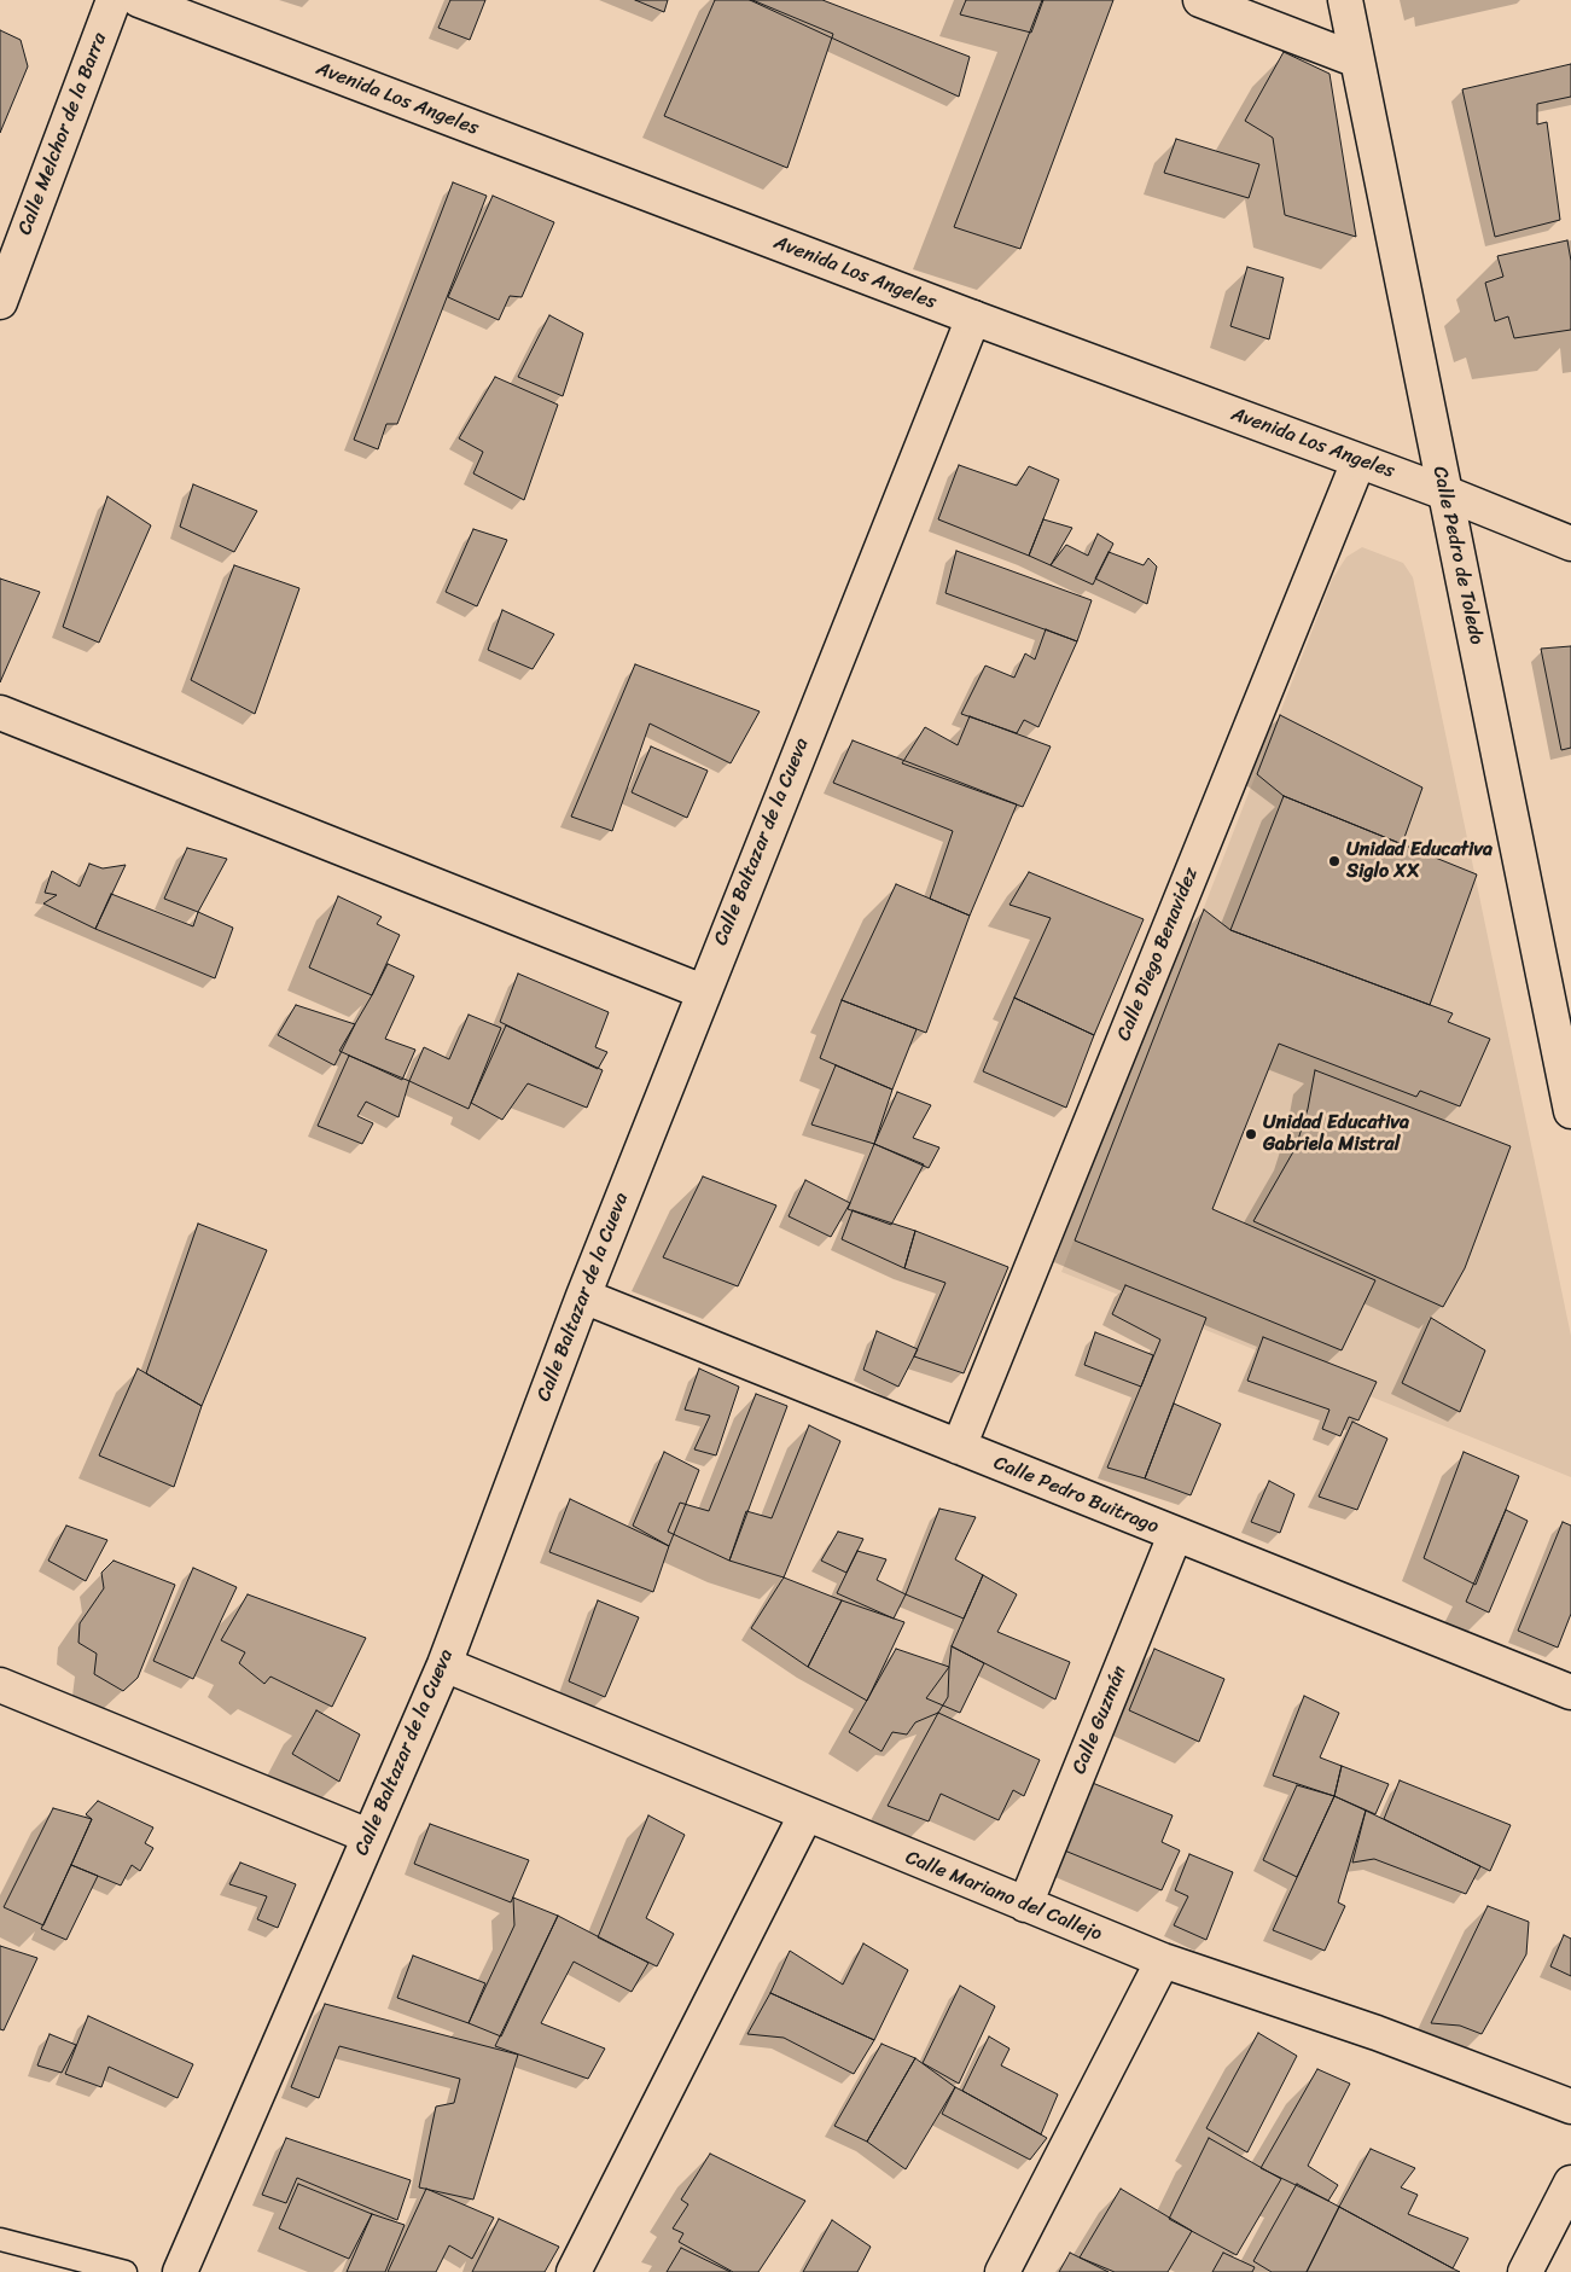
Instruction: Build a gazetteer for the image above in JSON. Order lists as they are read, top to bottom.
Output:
{
  "streets": {
    "street": [
      "Avenida Los Angeles",
      "Calle Melchor de la Barra",
      "Calle Pedro de Toledo",
      "Calle Baltazar de la Cueva",
      "Calle Diego Benavidez",
      "Calle Pedro Buitrago",
      "Calle Guzmán",
      "Calle Mariano del Callejo"
    ]
  },
  "crossings": [
    ["Avenida Los Angeles", "Calle Pedro de Toledo"],
    ["Avenida Los Angeles", "Calle Baltazar de la Cueva"],
    ["Avenida Los Angeles", "Calle Diego Benavidez"],
    ["Calle Baltazar de la Cueva", "Calle Pedro Buitrago"],
    ["Calle Baltazar de la Cueva", "Calle Mariano del Callejo"],
    ["Calle Diego Benavidez", "Calle Pedro Buitrago"],
    ["Calle Pedro Buitrago", "Calle Guzmán"],
    ["Calle Guzmán", "Calle Mariano del Callejo"]
  ],
  "places": ["Unidad Educativa Siglo XX", "Unidad Educativa Gabriela Mistral"]
}
